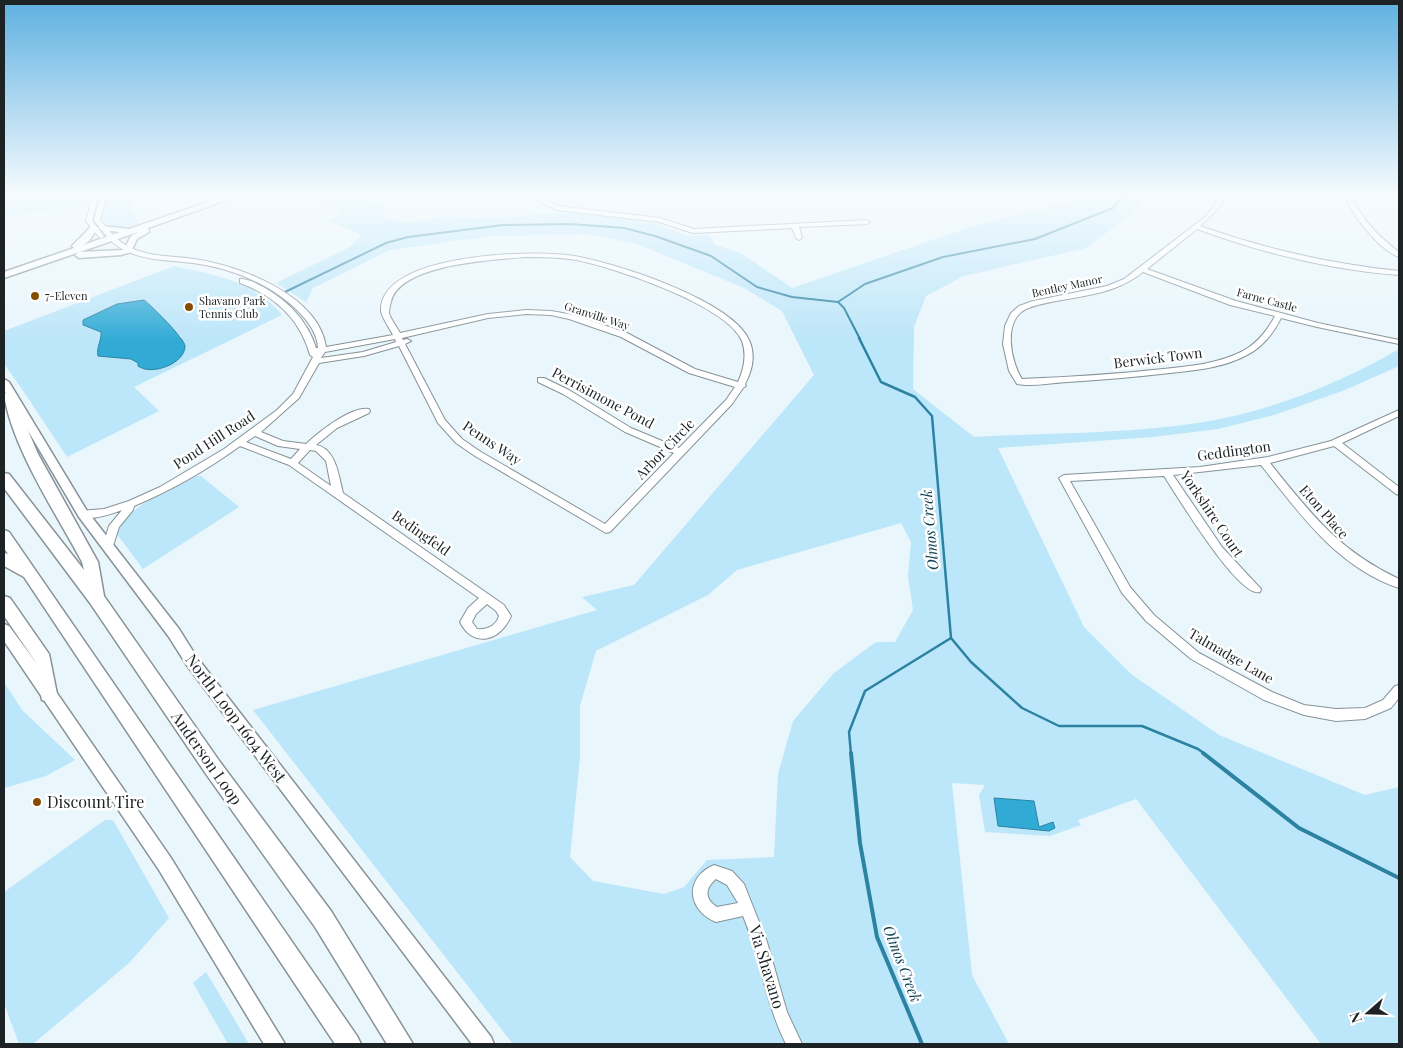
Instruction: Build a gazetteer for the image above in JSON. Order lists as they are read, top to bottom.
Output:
{
  "streets": {
    "highway": ["Anderson Loop"],
    "main road": ["North Loop 1604 West"],
    "street": [
      "Bentley Manor",
      "Farne Castle",
      "Granville Way",
      "Berwick Town",
      "Perrisimone Pond",
      "Pond Hill Road",
      "Penns Way",
      "Arbor Circle",
      "Geddington",
      "Eton Place",
      "Yorkshire Court",
      "Bedingfeld",
      "Talmadge Lane",
      "Via Shavano"
    ]
  },
  "crossings": [
    ["Bentley Manor", "Farne Castle"],
    ["Bentley Manor", "Berwick Town"],
    ["Farne Castle", "Berwick Town"],
    ["Granville Way", "Pond Hill Road"],
    ["Granville Way", "Penns Way"],
    ["Granville Way", "Arbor Circle"],
    ["Perrisimone Pond", "Arbor Circle"],
    ["Pond Hill Road", "Bedingfeld"],
    ["Pond Hill Road", "North Loop 1604 West"],
    ["Penns Way", "Arbor Circle"],
    ["Geddington", "Eton Place"],
    ["Geddington", "Yorkshire Court"],
    ["Geddington", "Talmadge Lane"]
  ],
  "water": ["Olmos Creek"],
  "places": ["7-Eleven", "Shavano Park Tennis Club", "Discount Tire"],
  "north": "left"
}
